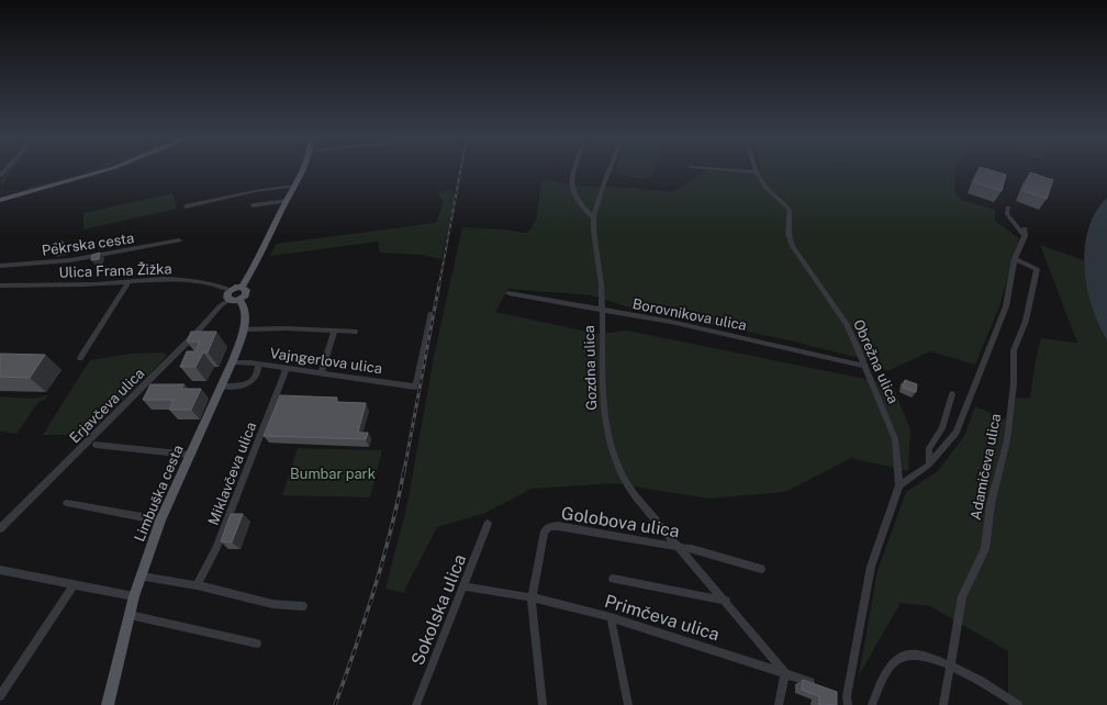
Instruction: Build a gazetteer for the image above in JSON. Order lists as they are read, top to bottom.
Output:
{
  "streets": {
    "main road": ["Limbuška cesta"],
    "street": [
      "Pekrska cesta",
      "Ulica Frana Žižka",
      "Borovnikova ulica",
      "Vajngerlova ulica",
      "Obrežna ulica",
      "Gozdna ulica",
      "Erjavčeva ulica",
      "Adamičeva ulica",
      "Miklavčeva ulica",
      "Golobova ulica",
      "Sokolska ulica",
      "Primčeva ulica"
    ]
  },
  "crossings": [
    ["Borovnikova ulica", "Obrežna ulica"],
    ["Borovnikova ulica", "Gozdna ulica"],
    ["Vajngerlova ulica", "Miklavčeva ulica"],
    ["Vajngerlova ulica", "Limbuška cesta"],
    ["Gozdna ulica", "Golobova ulica"],
    ["Gozdna ulica", "Primčeva ulica"],
    ["Golobova ulica", "Primčeva ulica"],
    ["Sokolska ulica", "Primčeva ulica"]
  ],
  "parks": ["Bumbar park"]
}
